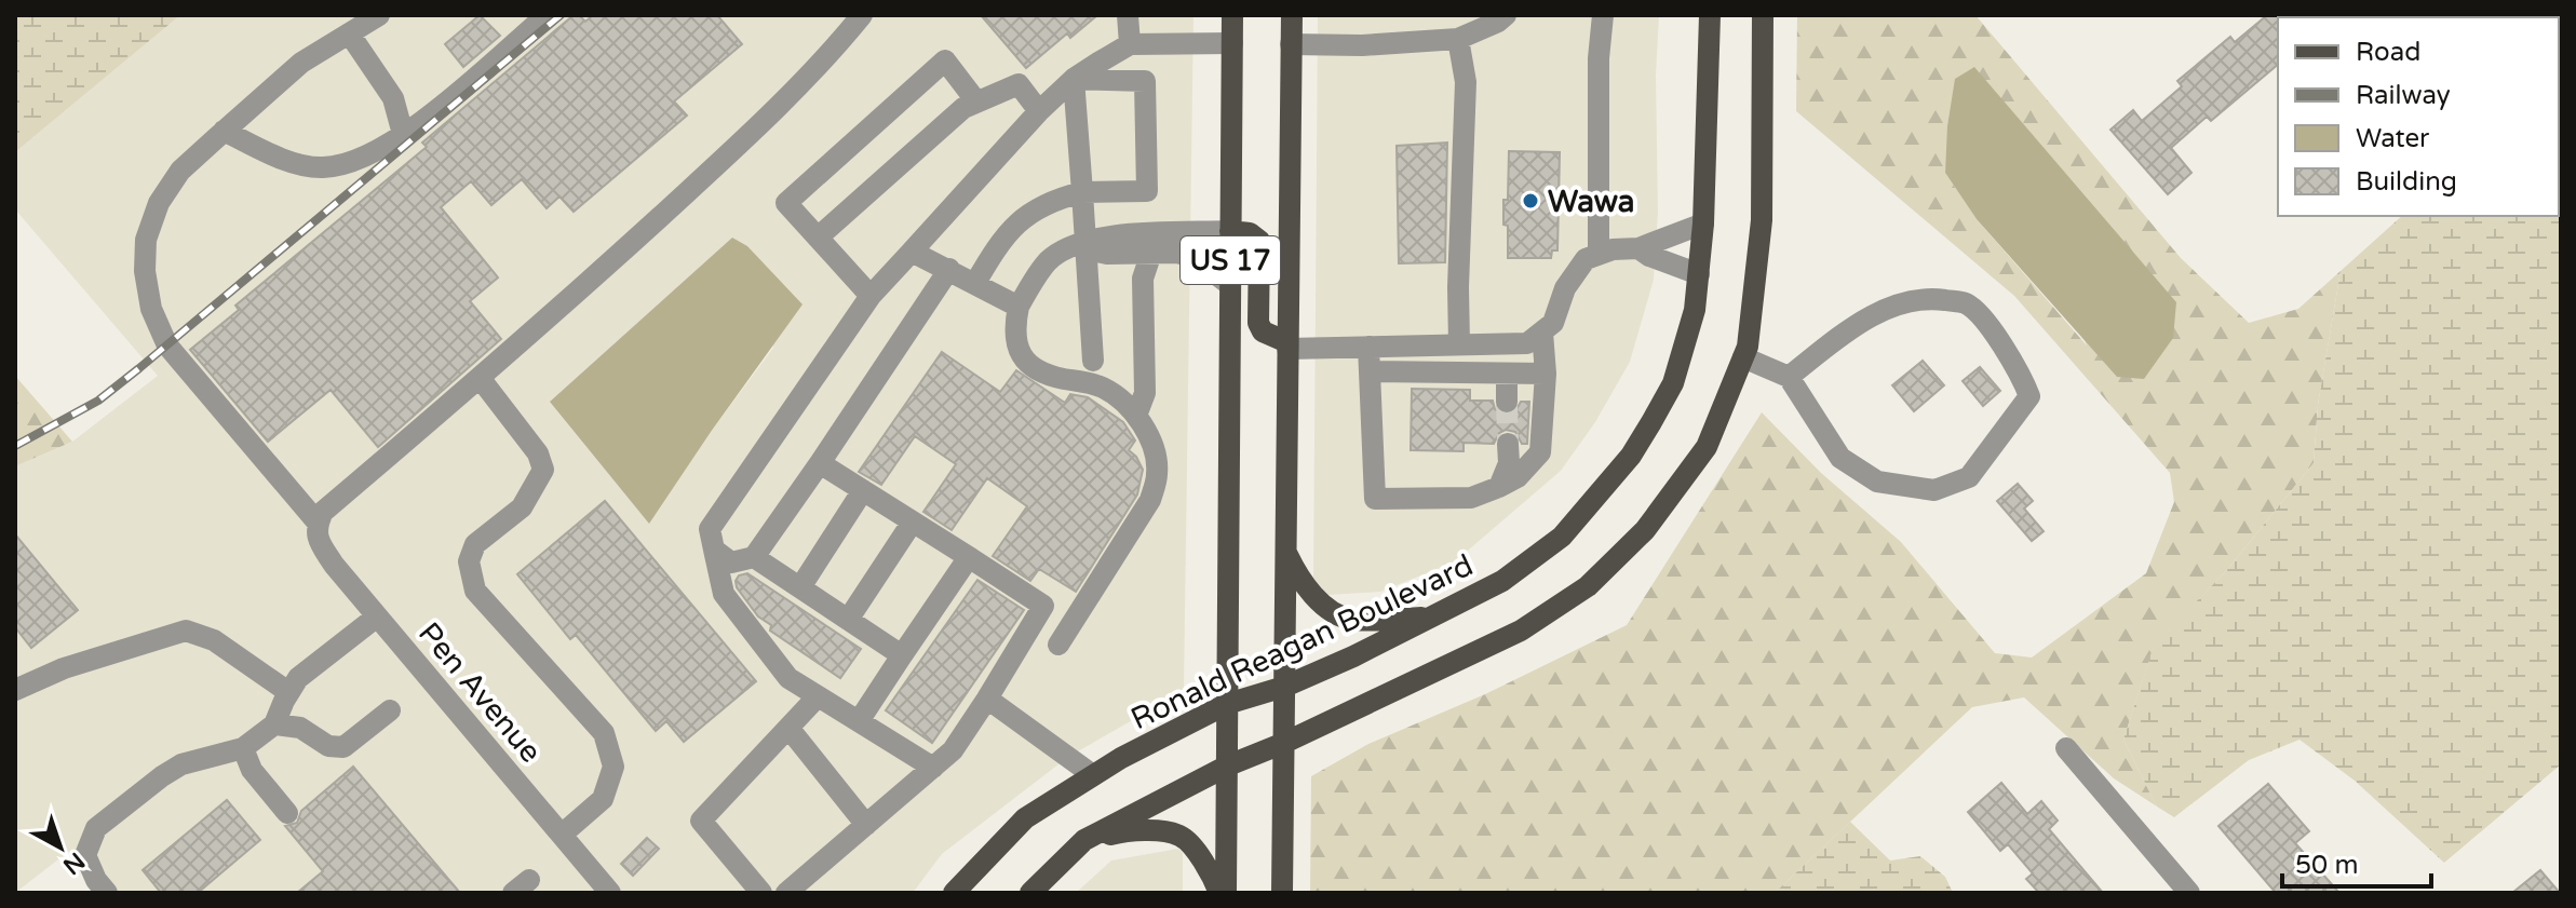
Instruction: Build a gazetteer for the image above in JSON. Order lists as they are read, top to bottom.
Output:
{
  "streets": {
    "main road": ["US 17", "Ronald Reagan Boulevard"],
    "street": ["Pen Avenue"]
  },
  "crossings": [
    ["US 17", "Ronald Reagan Boulevard"]
  ],
  "places": ["Wawa"],
  "legend": [
    "Road",
    "Railway",
    "Water",
    "Building"
  ],
  "scale_bar": "50 m",
  "north": "bottom right"
}
